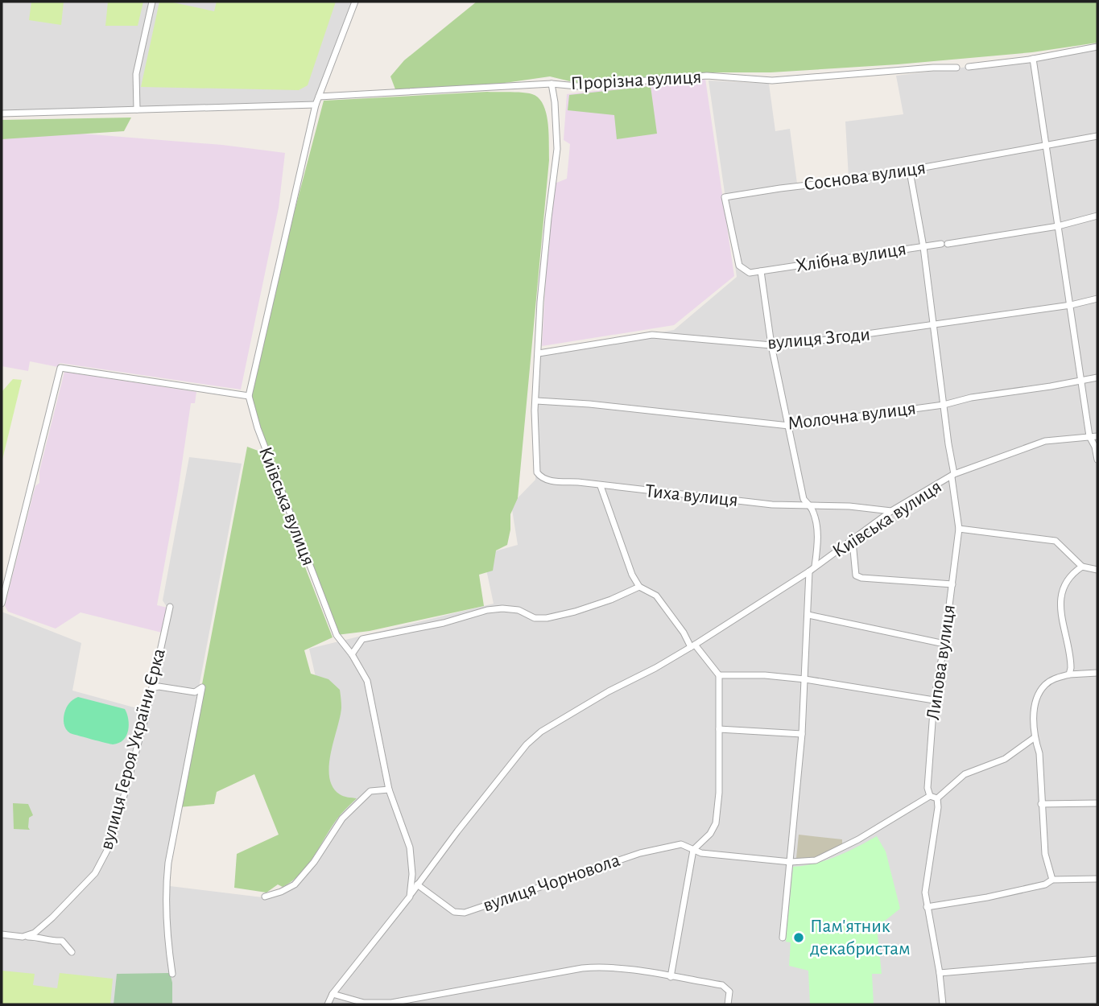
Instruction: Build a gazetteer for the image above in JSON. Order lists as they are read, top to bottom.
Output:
{
  "streets": {
    "street": [
      "Прорізна вулиця",
      "Соснова вулиця",
      "Хлібна вулиця",
      "вулиця Згоди",
      "Молочна вулиця",
      "Тиха вулиця",
      "Київська вулиця",
      "Липова вулиця",
      "вулиця Героя України Єрка",
      "вулиця Чорновола"
    ]
  },
  "crossings": [
    ["Прорізна вулиця", "вулиця Згоди"],
    ["Прорізна вулиця", "Молочна вулиця"],
    ["Прорізна вулиця", "Тиха вулиця"],
    ["Соснова вулиця", "Хлібна вулиця"],
    ["Соснова вулиця", "Липова вулиця"],
    ["Хлібна вулиця", "Липова вулиця"],
    ["вулиця Згоди", "Липова вулиця"],
    ["Молочна вулиця", "Тиха вулиця"],
    ["Молочна вулиця", "Липова вулиця"],
    ["Тиха вулиця", "Київська вулиця"],
    ["Київська вулиця", "Липова вулиця"],
    ["Київська вулиця", "вулиця Чорновола"],
    ["Липова вулиця", "вулиця Чорновола"]
  ],
  "places": ["Пам'ятник декабристам"]
}
